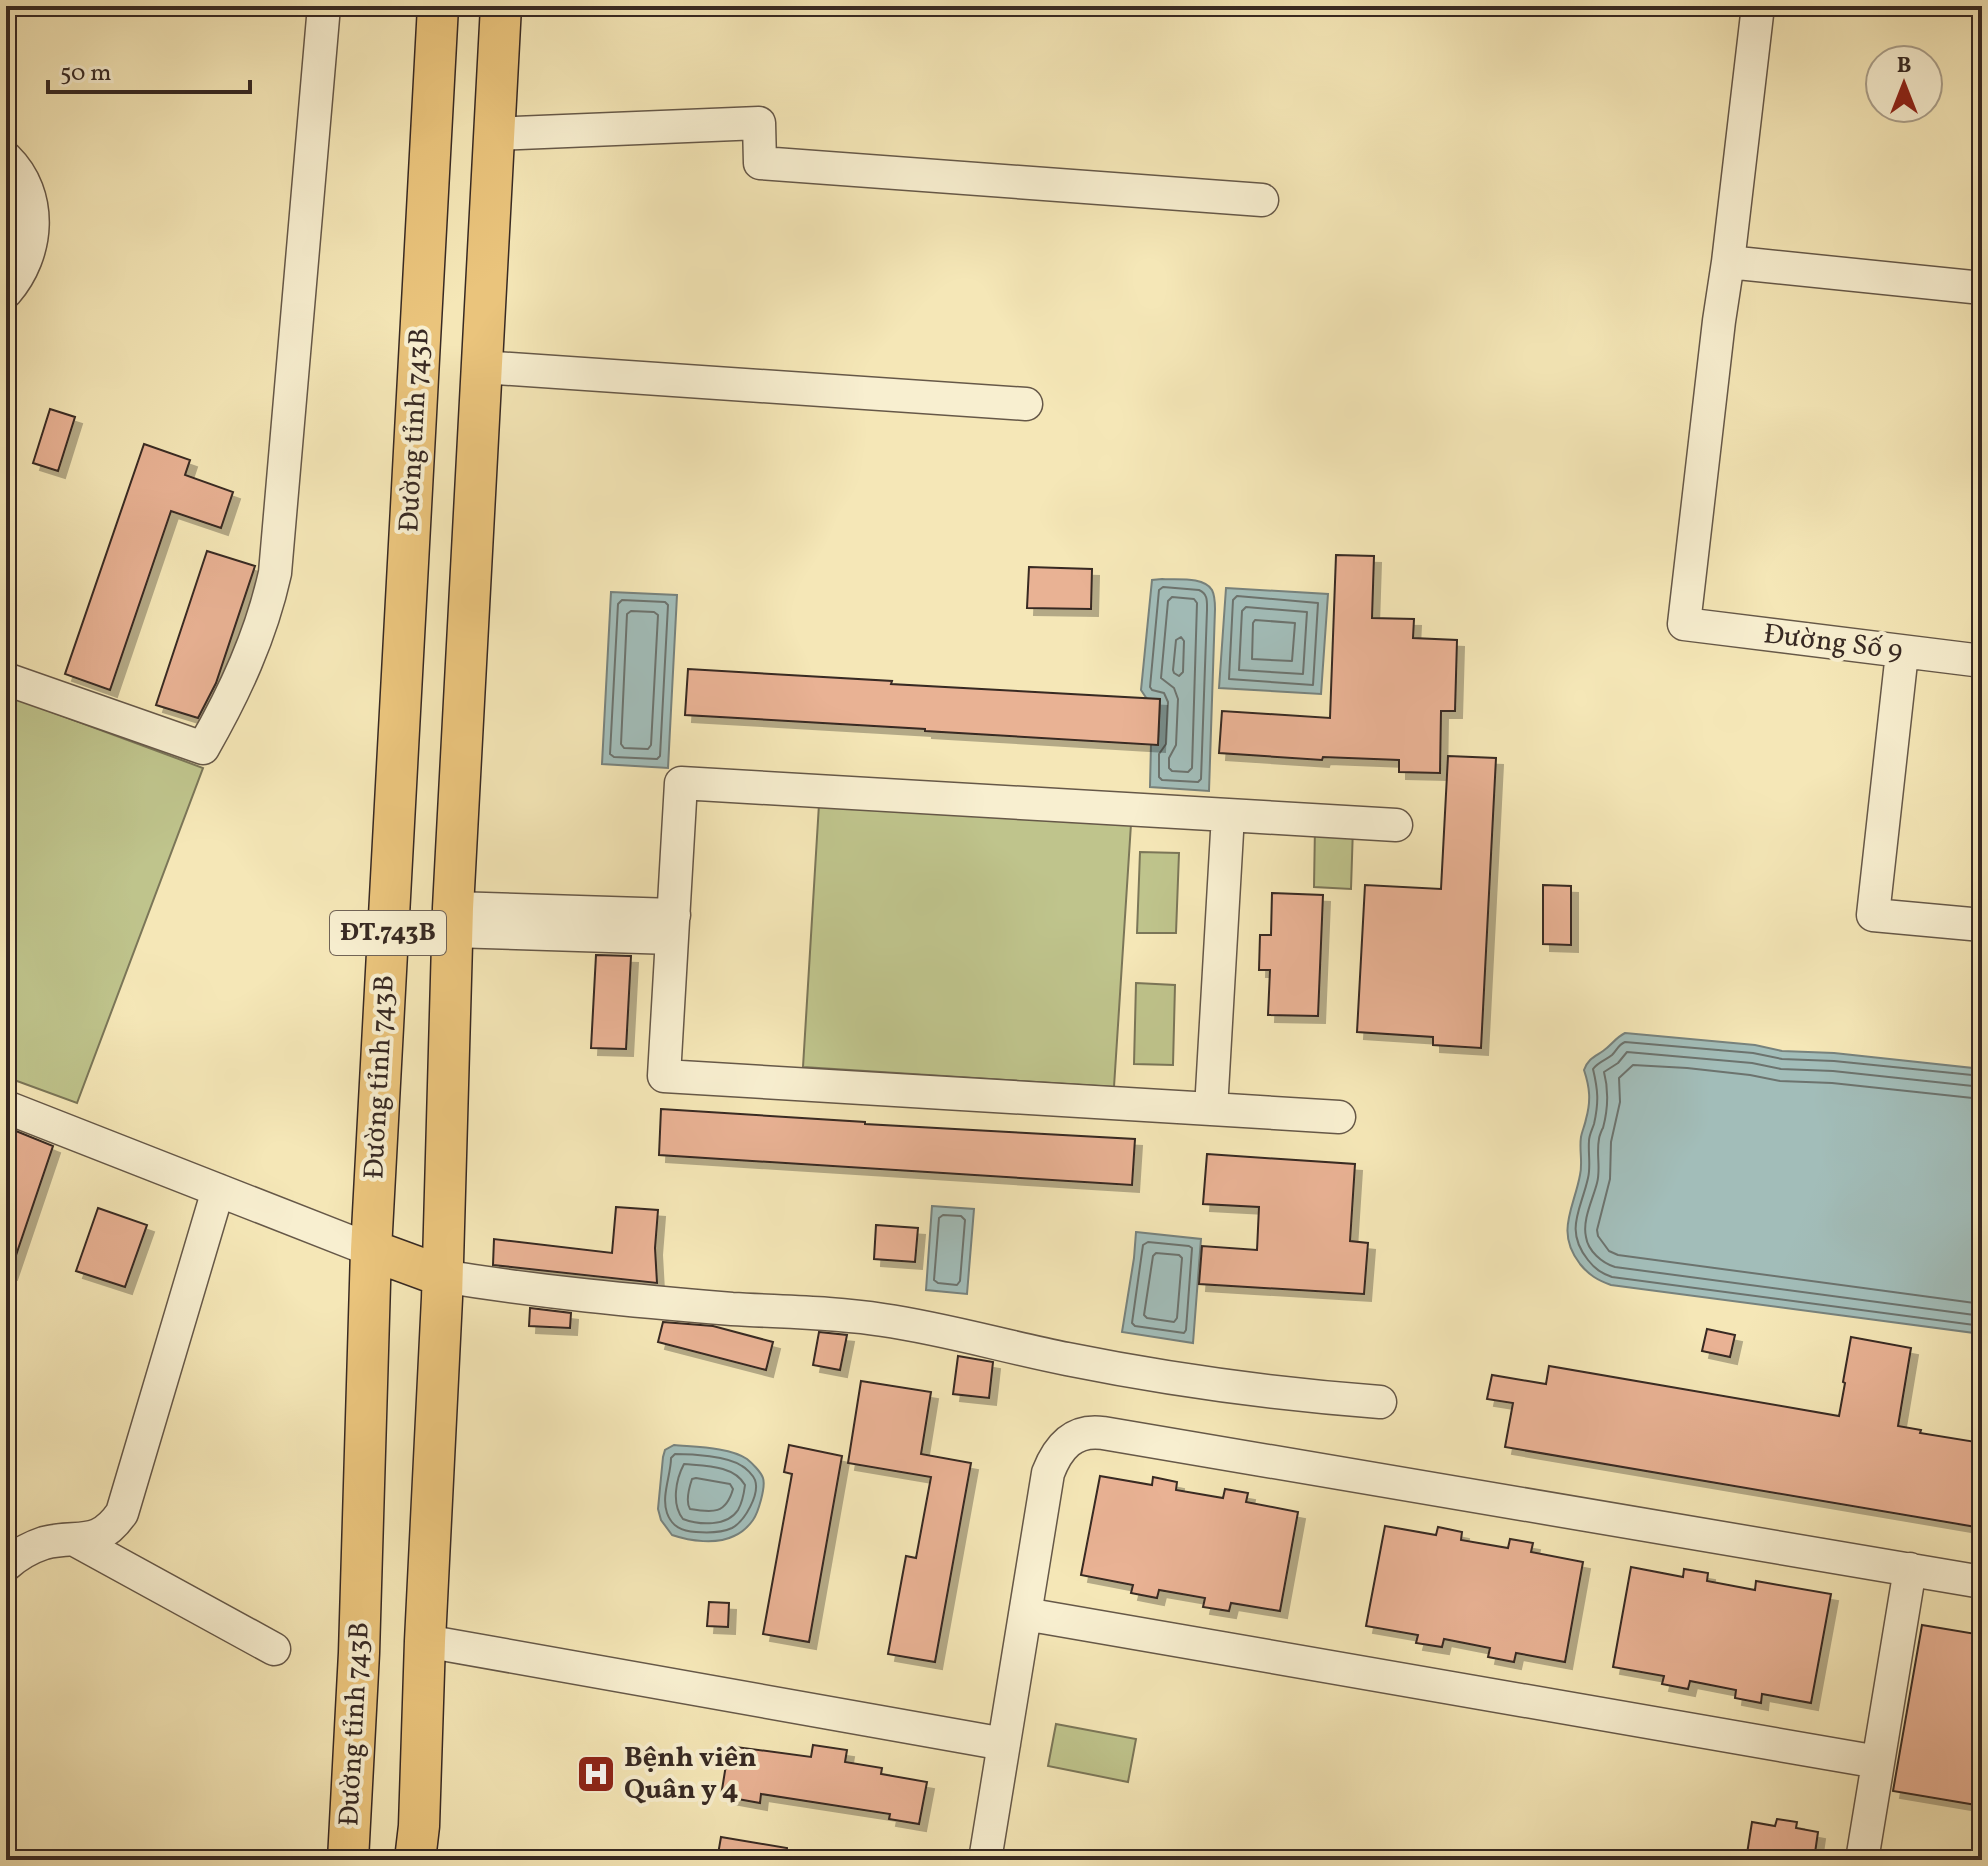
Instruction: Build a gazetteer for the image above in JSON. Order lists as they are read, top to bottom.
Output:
{
  "streets": {
    "main road": ["Đường tỉnh 743B", "ĐT.743B"],
    "lane": ["Đường Số 9"]
  },
  "places": {
    "hospital": ["Bệnh viên Quân y 4"]
  },
  "scale_bar": "50 m",
  "north": "top"
}
